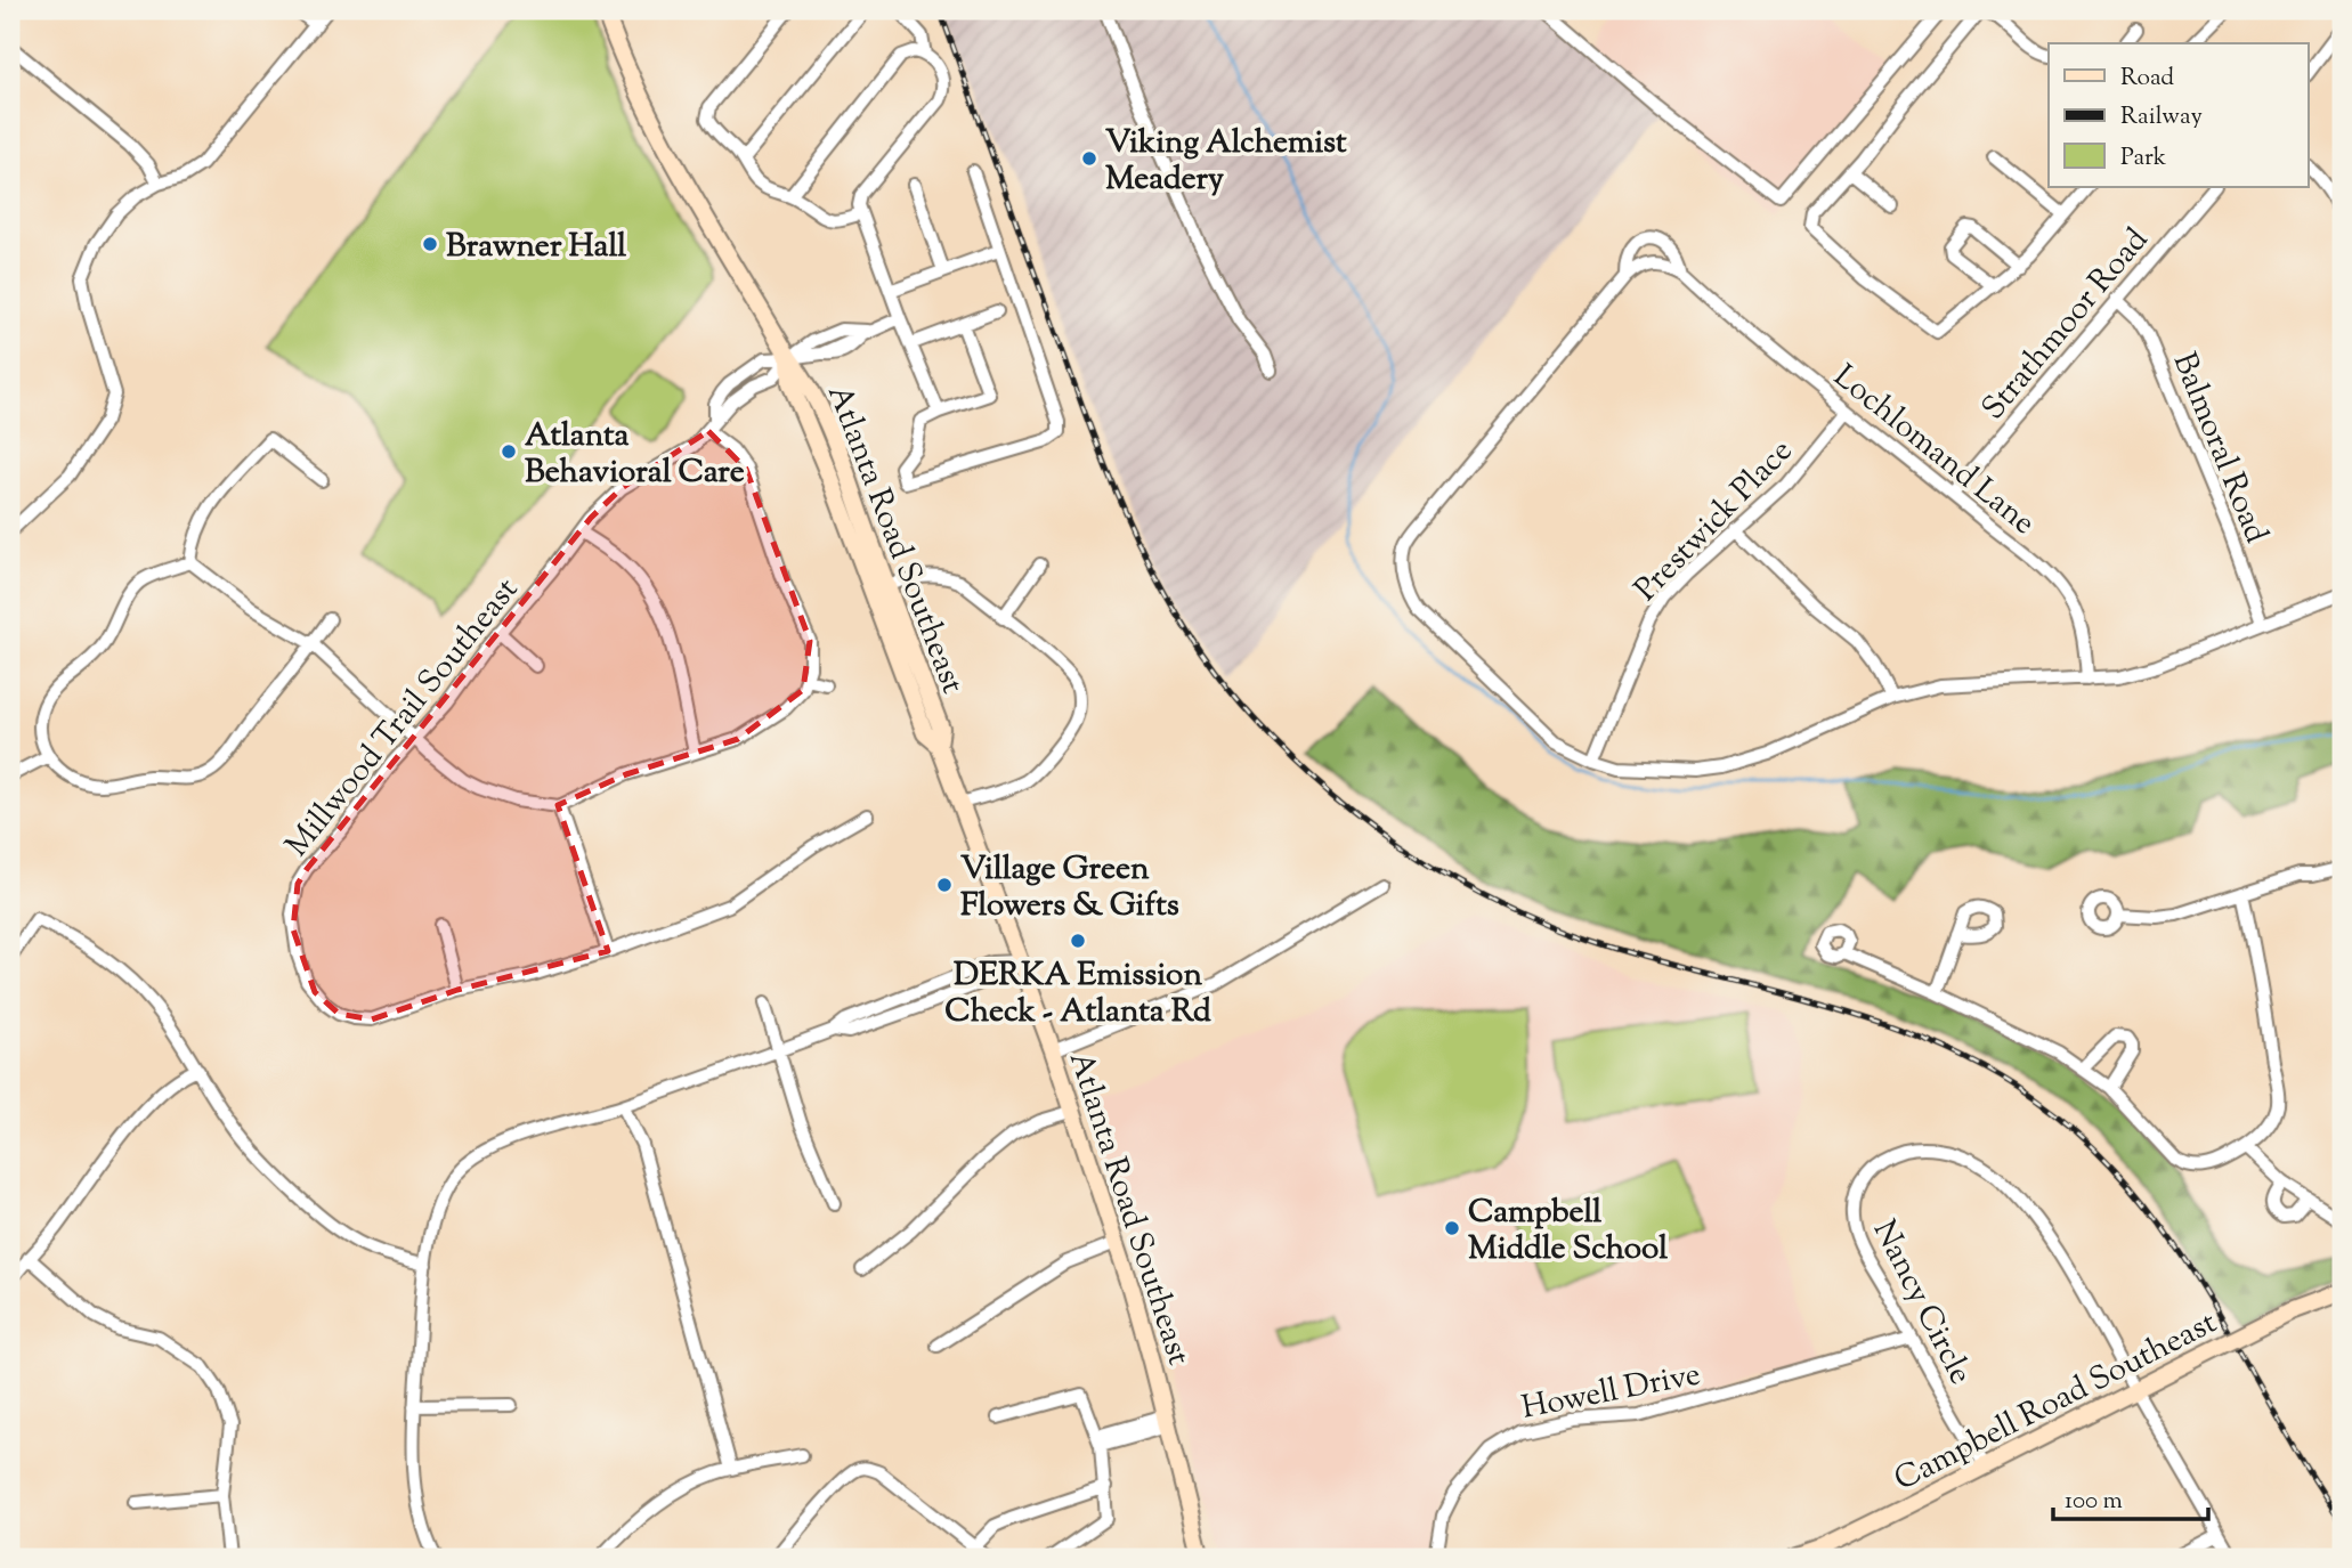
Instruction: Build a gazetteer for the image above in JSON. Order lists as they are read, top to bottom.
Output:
{
  "streets": {
    "main road": ["Atlanta Road Southeast", "Campbell Road Southeast"],
    "street": [
      "Strathmoor Road",
      "Balmoral Road",
      "Lochlomand Lane",
      "Prestwick Place",
      "Millwood Trail Southeast",
      "Nancy Circle",
      "Howell Drive"
    ]
  },
  "crossings": [
    ["Strathmoor Road", "Balmoral Road"],
    ["Strathmoor Road", "Lochlomand Lane"],
    ["Lochlomand Lane", "Prestwick Place"],
    ["Atlanta Road Southeast", "Millwood Trail Southeast"],
    ["Nancy Circle", "Howell Drive"],
    ["Nancy Circle", "Campbell Road Southeast"]
  ],
  "places": [
    "Viking Alchemist Meadery",
    "Brawner Hall",
    "Atlanta Behavioral Care",
    "Village Green Flowers & Gifts",
    "DERKA Emission Check - Atlanta Rd",
    "Campbell Middle School"
  ],
  "legend": ["Road", "Railway", "Park"],
  "scale_bar": "100 m"
}
